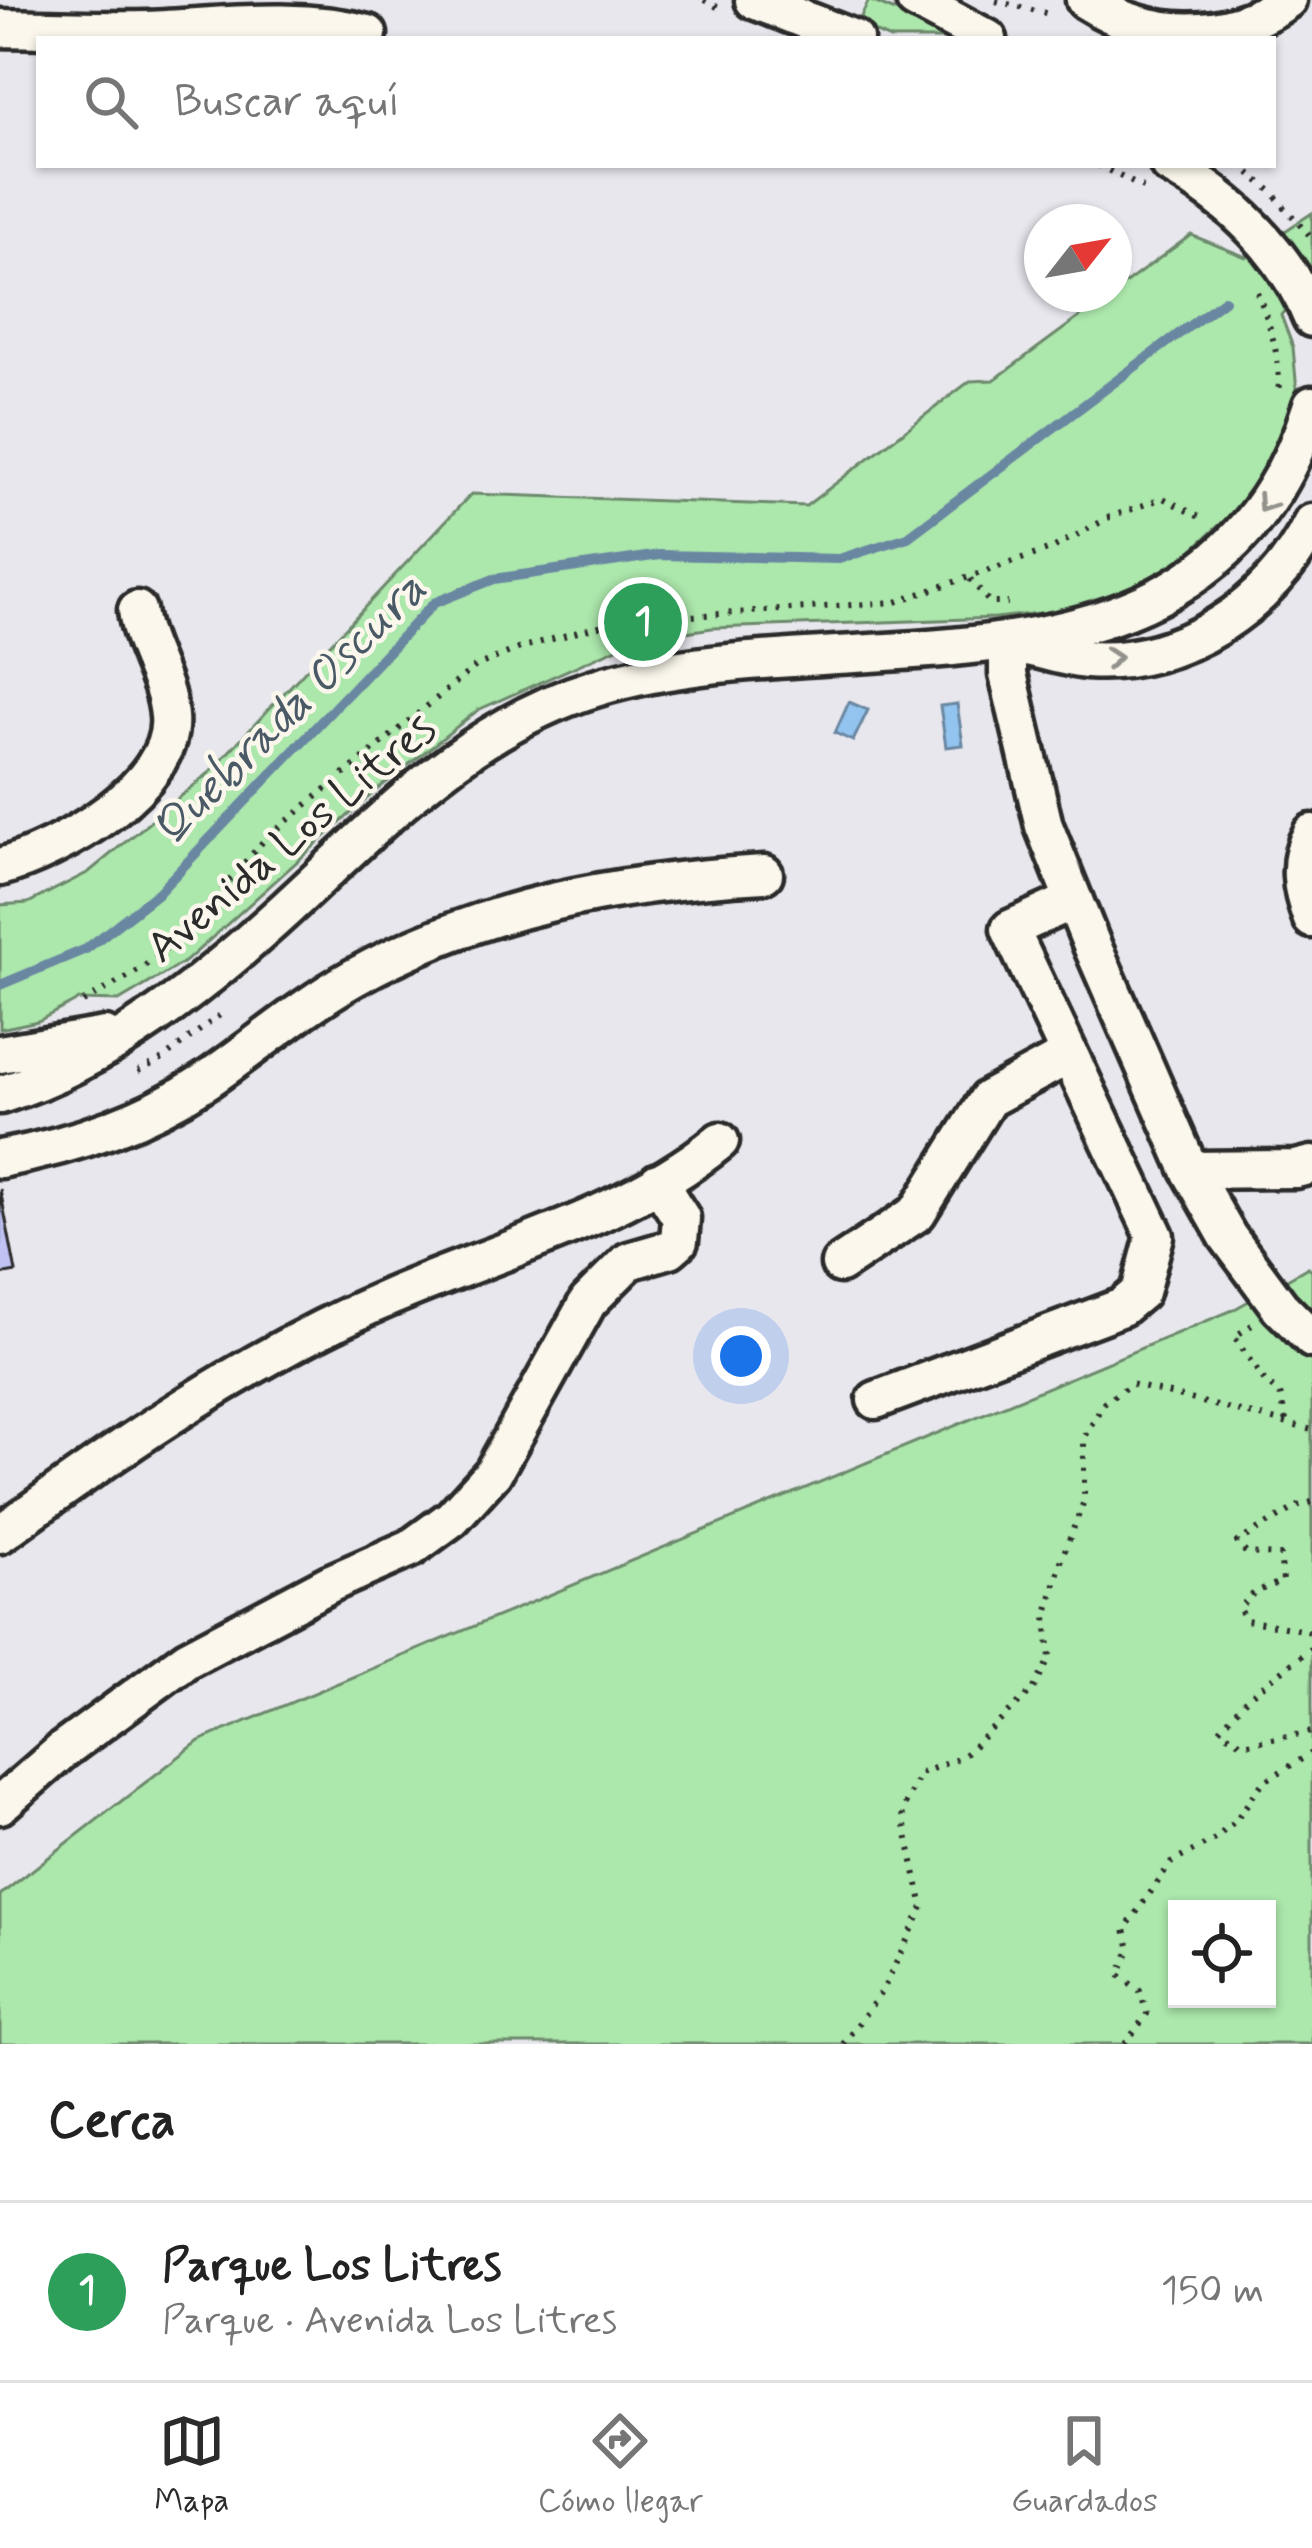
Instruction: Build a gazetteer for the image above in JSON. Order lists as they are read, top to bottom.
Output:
{
  "streets": {
    "street": ["Avenida Los Litres"]
  },
  "water": ["Quebrada Oscura"],
  "north": "top right",
  "page": {
    "search": "Buscar aquí",
    "pins": "1",
    "heading": "Cerca",
    "list": [
      {
        "mark": "1",
        "name": "Parque Los Litres",
        "note": "Parque · Avenida Los Litres",
        "value": "150 m"
      }
    ],
    "nav": ["Mapa", "Cómo llegar", "Guardados"]
  }
}
